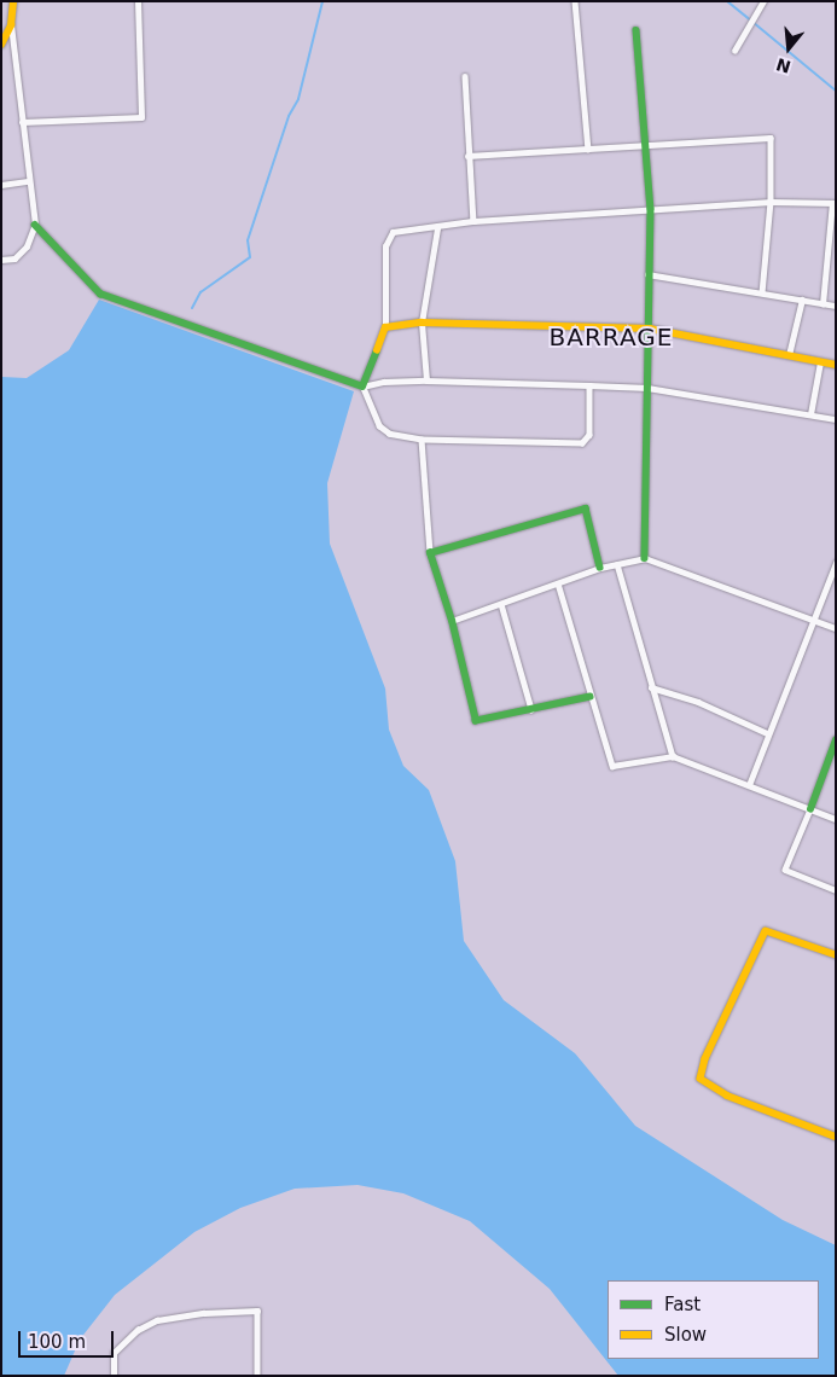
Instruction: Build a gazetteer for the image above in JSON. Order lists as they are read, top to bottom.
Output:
{
  "districts": ["BARRAGE"],
  "legend": ["Fast", "Slow"],
  "scale_bar": "100 m",
  "north": "bottom"
}
